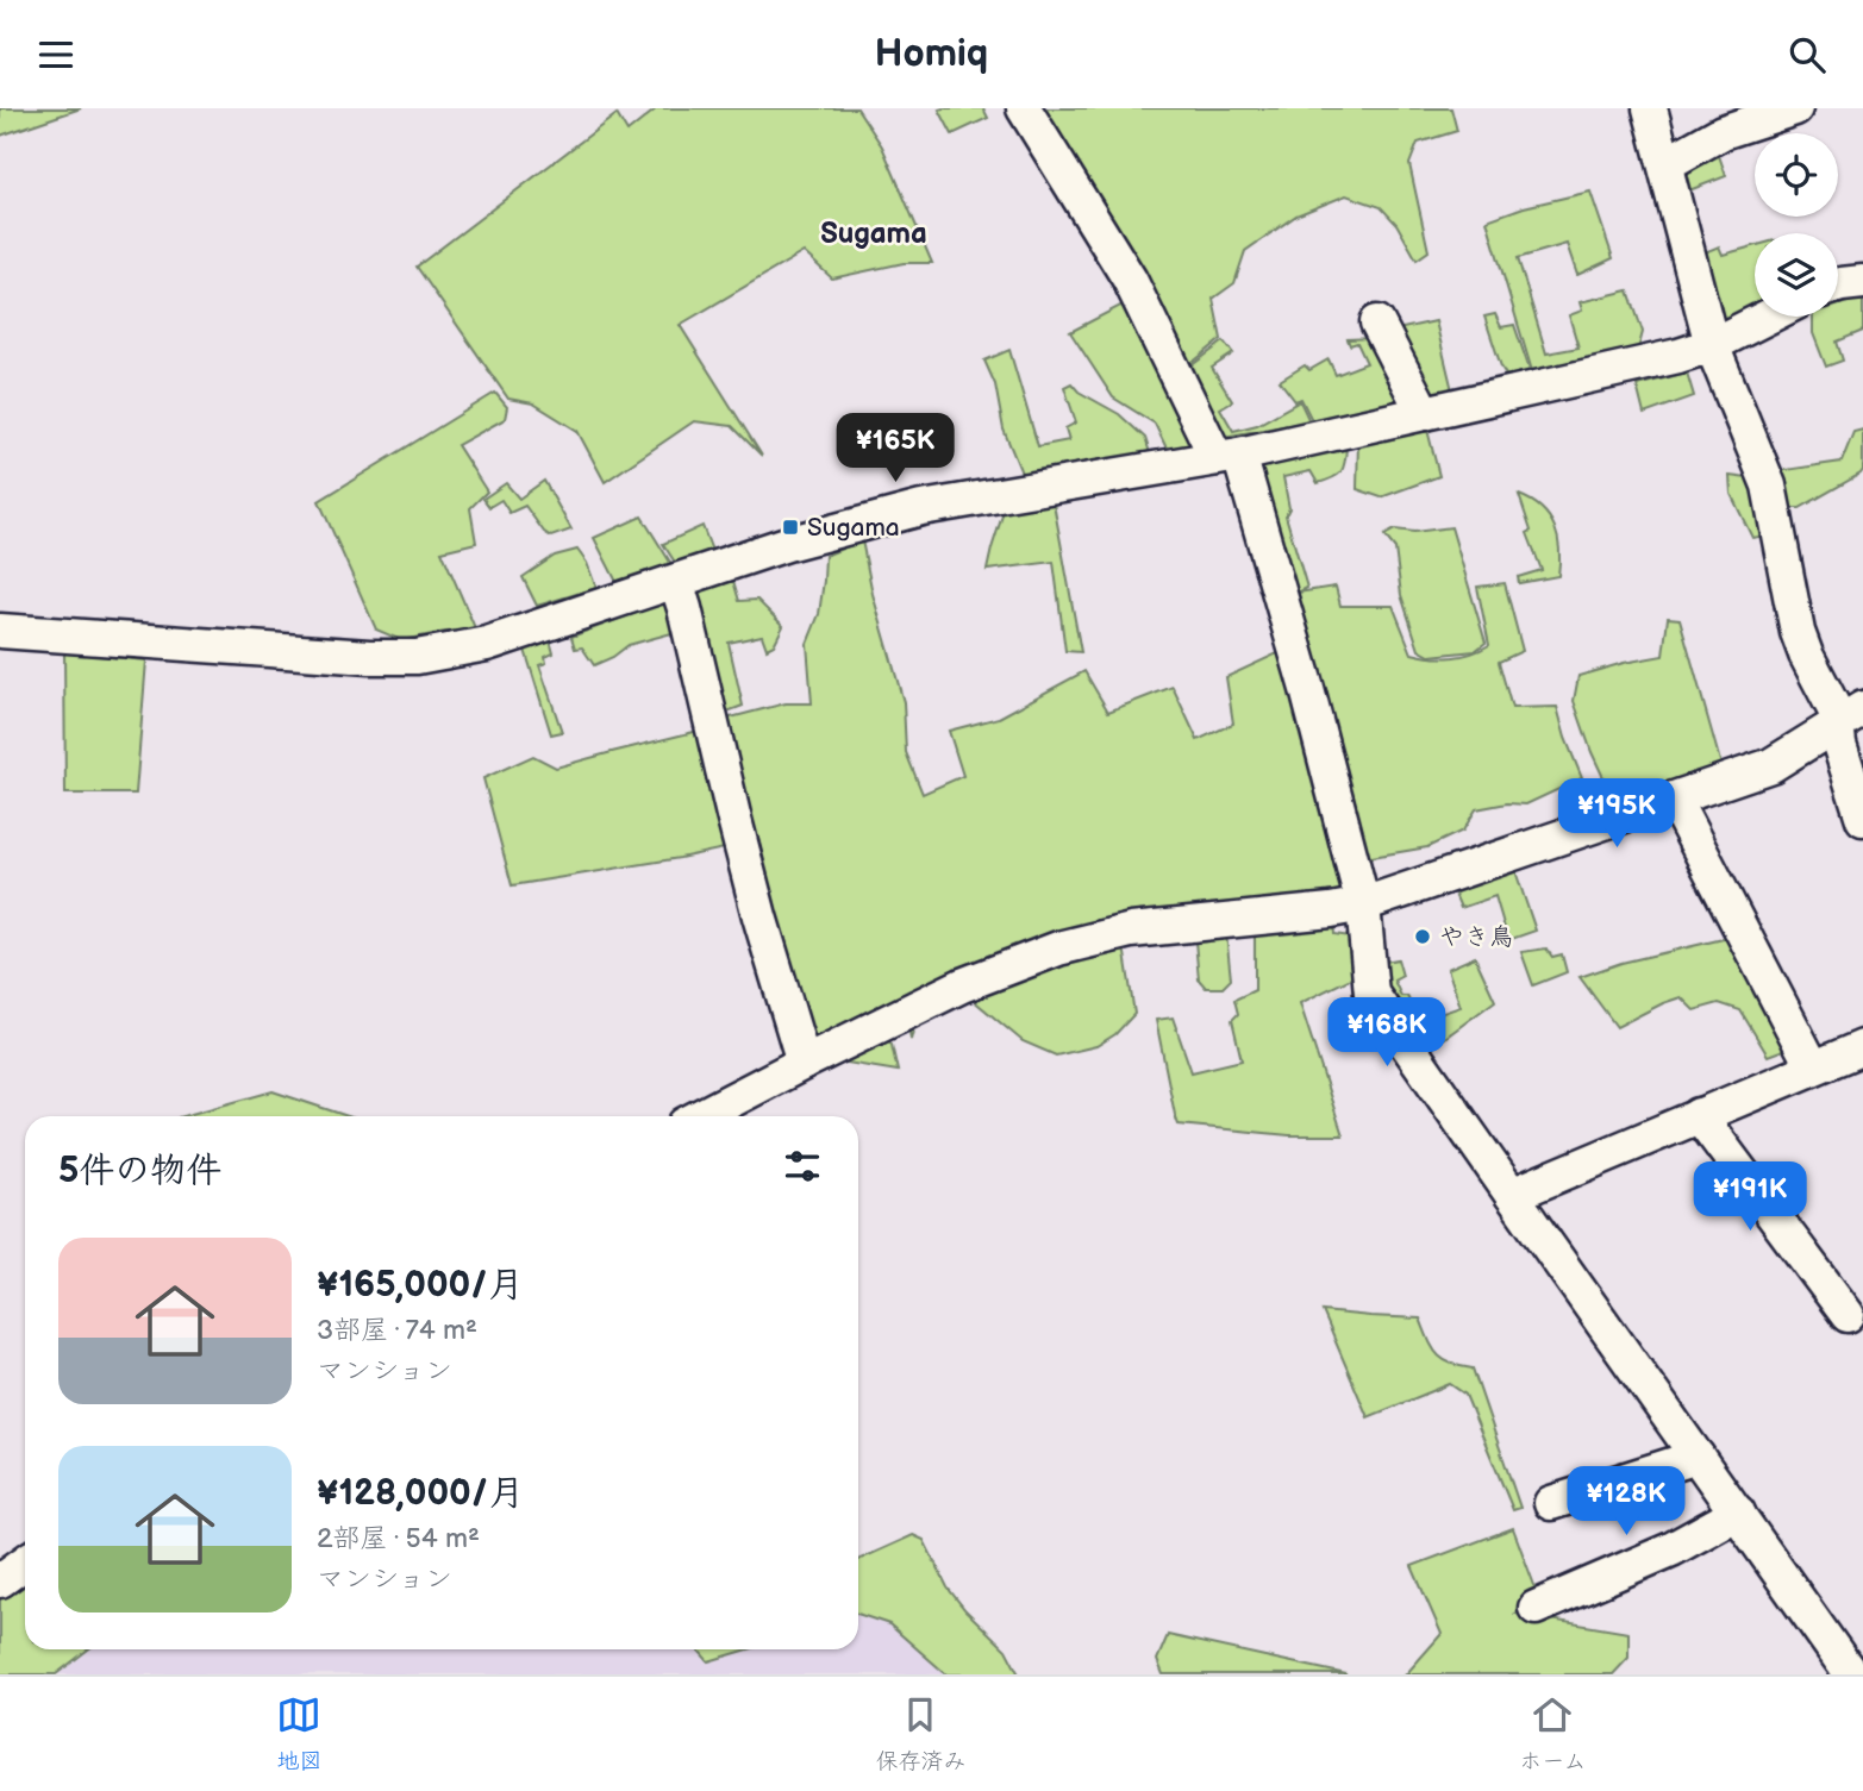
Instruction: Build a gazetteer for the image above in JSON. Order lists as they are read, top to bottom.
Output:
{
  "districts": ["Sugama"],
  "places": {
    "transit": ["Sugama"],
    "other": ["やき鳥"]
  },
  "page": {
    "header": "Homiq",
    "price": [
      "¥165K",
      "¥195K",
      "¥168K",
      "¥191K",
      "¥128K"
    ],
    "heading": "5件の物件",
    "list": [
      {
        "name": "¥165,000/月",
        "note": "3部屋 · 74 m² · マンション"
      },
      {
        "name": "¥128,000/月",
        "note": "2部屋 · 54 m² · マンション"
      }
    ],
    "tabs": ["地図", "保存済み", "ホーム"]
  }
}
